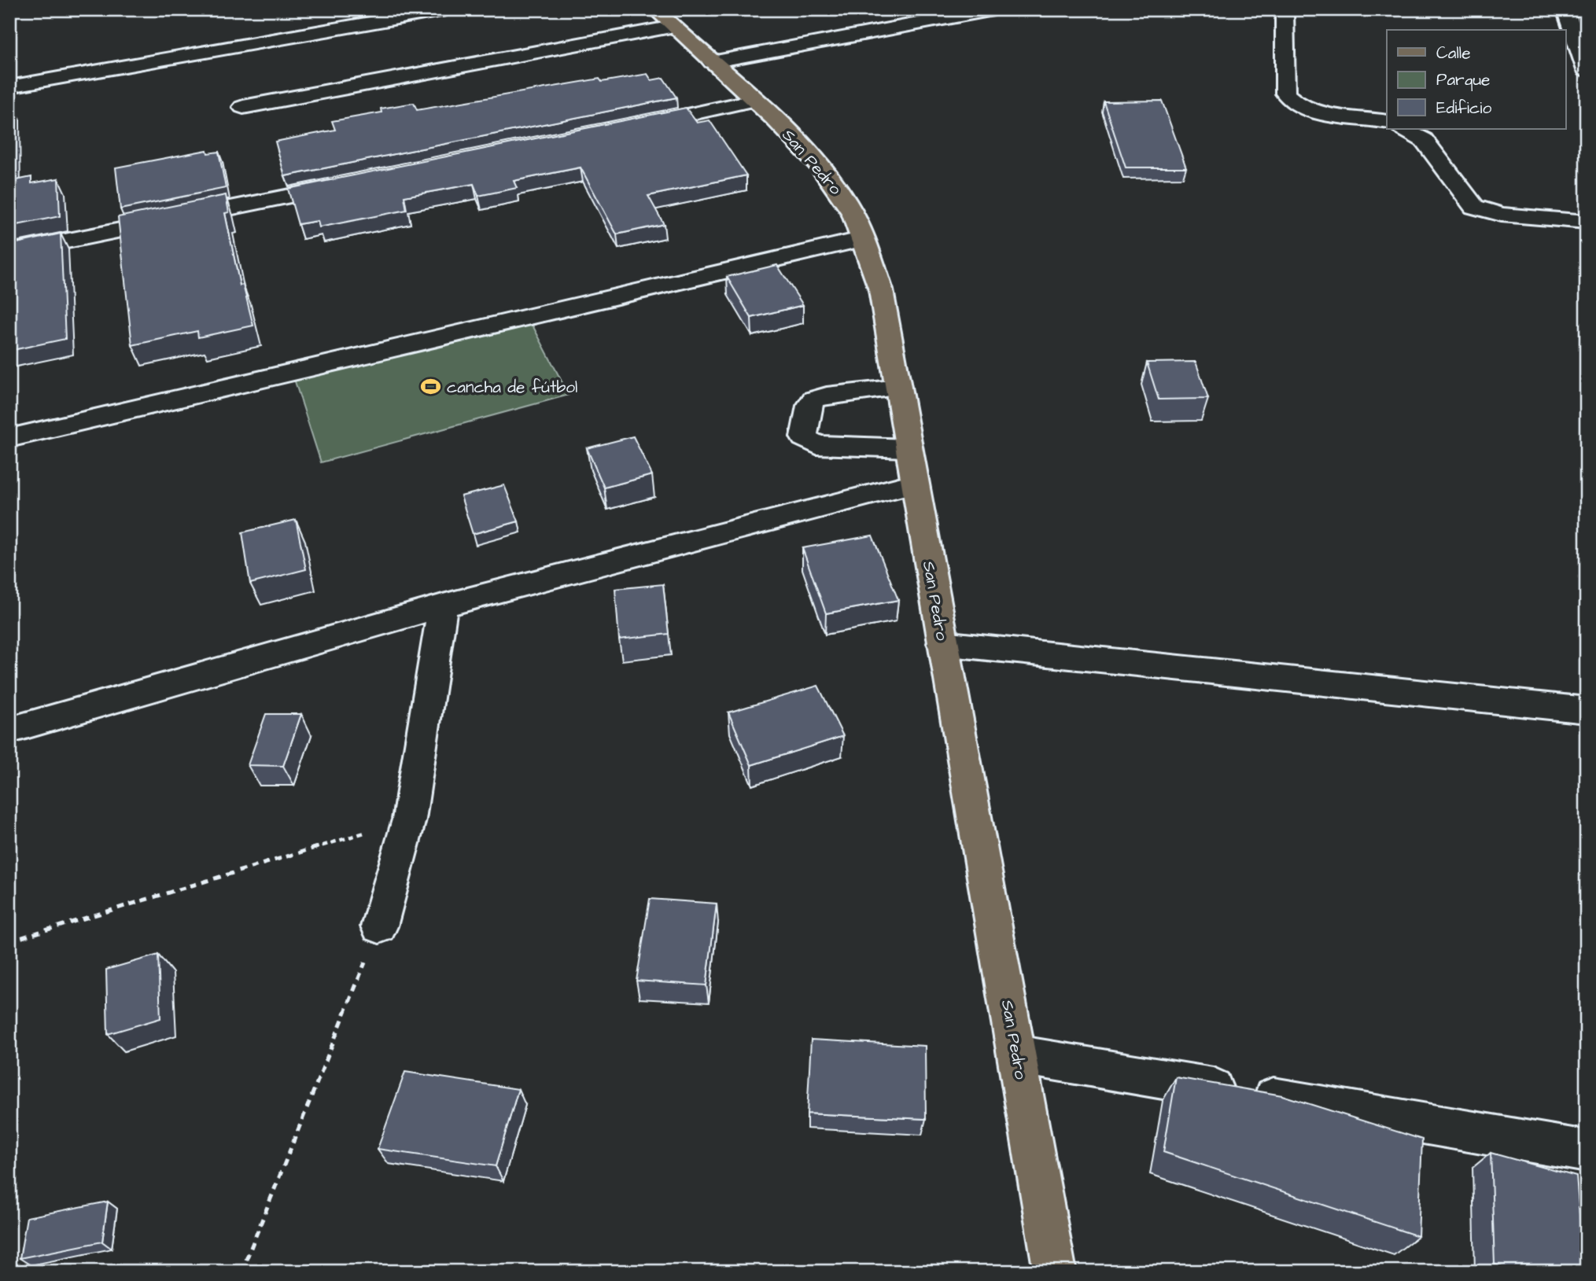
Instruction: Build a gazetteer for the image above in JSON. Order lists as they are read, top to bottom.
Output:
{
  "streets": {
    "main road": ["San Pedro"]
  },
  "places": {
    "sports": ["cancha de fútbol"]
  },
  "legend": ["Calle", "Parque", "Edificio"]
}
